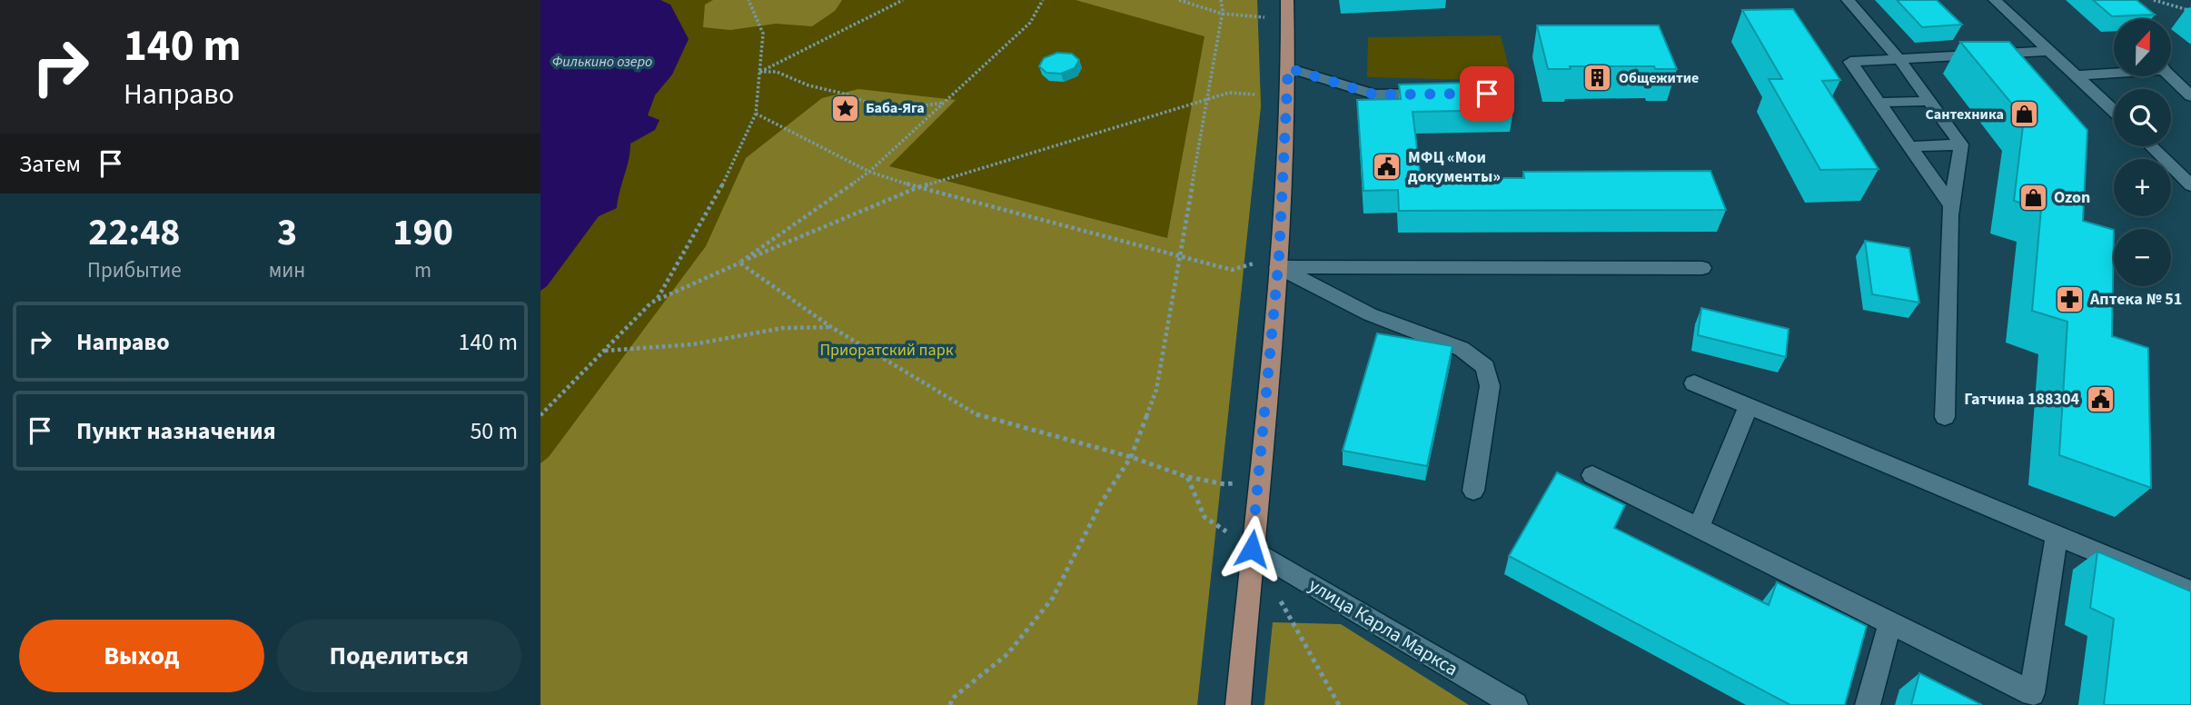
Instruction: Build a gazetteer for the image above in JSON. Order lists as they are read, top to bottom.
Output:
{
  "streets": {
    "street": ["улица Карла Маркса"]
  },
  "water": ["Филькино озеро"],
  "parks": ["Приоратский парк"],
  "places": {
    "building": ["Общежитие"],
    "place": ["Баба-Яга"],
    "shop": ["Сантехника", "Ozon"],
    "public building": ["МФЦ «Мои документы»", "Гатчина 188304"],
    "pharmacy": ["Аптека № 51"]
  },
  "north": "top",
  "page": {
    "turn": ["140 m", "Направо"],
    "map_buttons": ["+", "−"],
    "then": "Затем",
    "eta": [
      "22:48",
      "Прибытие",
      "3",
      "мин",
      "190",
      "m"
    ],
    "list": [
      {
        "name": "Направо",
        "value": "140 m"
      },
      {
        "name": "Пункт назначения",
        "value": "50 m"
      }
    ],
    "buttons": ["Выход", "Поделиться"]
  }
}
